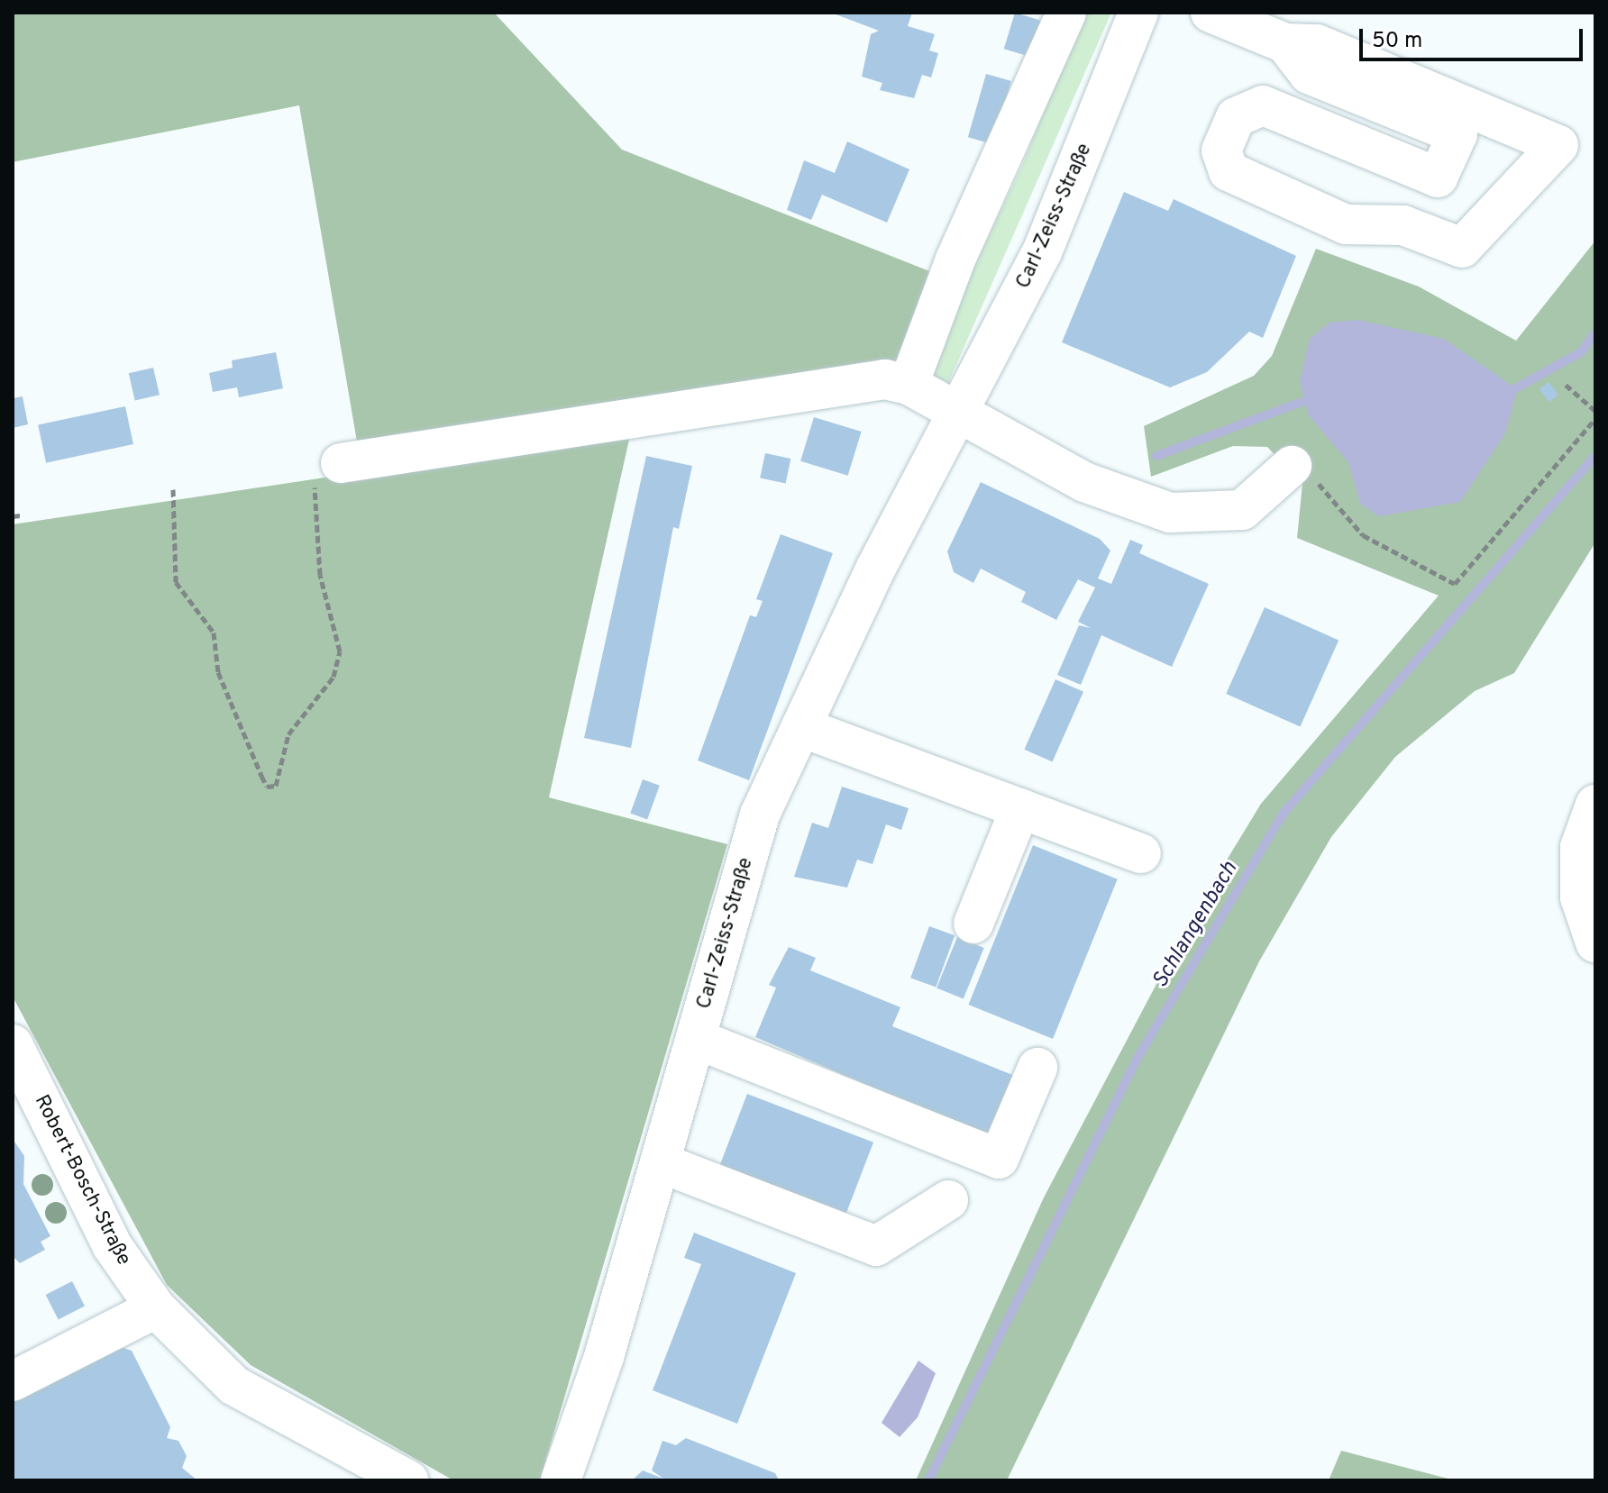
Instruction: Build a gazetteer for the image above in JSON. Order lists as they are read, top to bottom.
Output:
{
  "streets": {
    "street": ["Carl-Zeiss-Straße", "Robert-Bosch-Straße"]
  },
  "water": ["Schlangenbach"],
  "scale_bar": "50 m"
}
